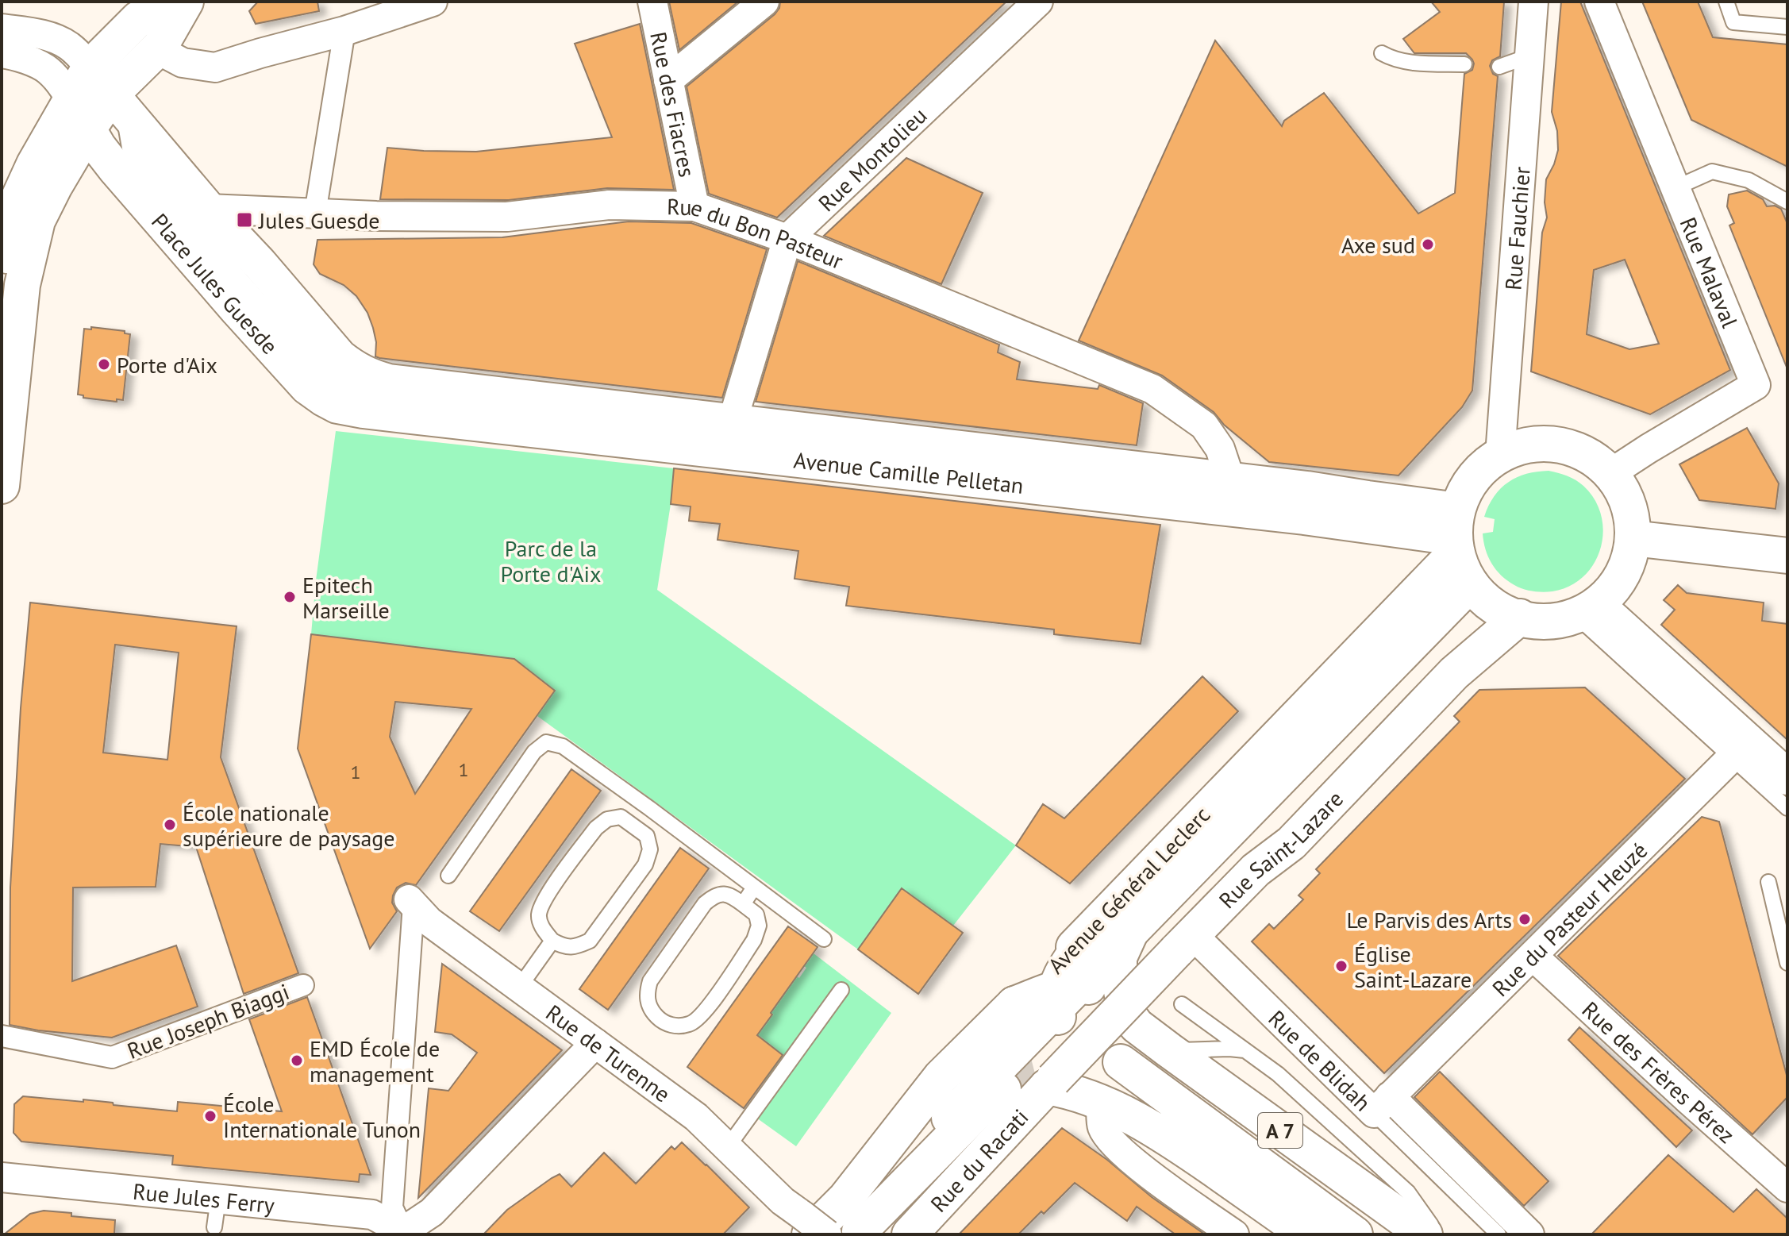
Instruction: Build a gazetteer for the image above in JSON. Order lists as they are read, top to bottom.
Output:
{
  "streets": {
    "main road": [
      "Place Jules Guesde",
      "Avenue Camille Pelletan",
      "Rue Saint-Lazare",
      "Avenue Général Leclerc",
      "A 7",
      "Rue du Racati"
    ],
    "street": [
      "Rue des Fiacres",
      "Rue Montolieu",
      "Rue Fauchier",
      "Rue du Bon Pasteur",
      "Rue Malaval",
      "Rue du Pasteur Heuzé",
      "Rue Joseph Biaggi",
      "Rue de Turenne",
      "Rue de Blidah",
      "Rue des Frères Pérez",
      "Rue Jules Ferry"
    ]
  },
  "crossings": [
    ["Rue des Fiacres", "Rue du Bon Pasteur"],
    ["Rue Montolieu", "Rue du Bon Pasteur"],
    ["Rue Montolieu", "Avenue Camille Pelletan"],
    ["Rue Fauchier", "Rue Malaval"],
    ["Rue Fauchier", "Avenue Camille Pelletan"],
    ["Rue Fauchier", "Rue Saint-Lazare"],
    ["Rue Fauchier", "Avenue Général Leclerc"],
    ["Rue du Bon Pasteur", "Place Jules Guesde"],
    ["Rue du Bon Pasteur", "Avenue Camille Pelletan"],
    ["Rue Malaval", "Avenue Camille Pelletan"],
    ["Rue Malaval", "Rue Saint-Lazare"],
    ["Rue Malaval", "Avenue Général Leclerc"],
    ["Place Jules Guesde", "Avenue Camille Pelletan"],
    ["Avenue Camille Pelletan", "Rue Saint-Lazare"],
    ["Avenue Camille Pelletan", "Avenue Général Leclerc"],
    ["Rue Saint-Lazare", "Avenue Général Leclerc"],
    ["Rue Saint-Lazare", "Rue de Blidah"],
    ["Rue Saint-Lazare", "Rue du Racati"],
    ["Avenue Général Leclerc", "Rue de Turenne"],
    ["Avenue Général Leclerc", "A 7"],
    ["Rue du Pasteur Heuzé", "Rue de Blidah"],
    ["Rue du Pasteur Heuzé", "Rue des Frères Pérez"]
  ],
  "parks": ["Parc de la Porte d'Aix"],
  "places": {
    "transit": ["Jules Guesde"],
    "other": [
      "Axe sud",
      "Porte d'Aix",
      "Epitech Marseille",
      "École nationale supérieure de paysage",
      "Le Parvis des Arts",
      "Église Saint-Lazare",
      "EMD École de management",
      "École Internationale Tunon"
    ]
  },
  "house_numbers": ["1", "1"]
}
